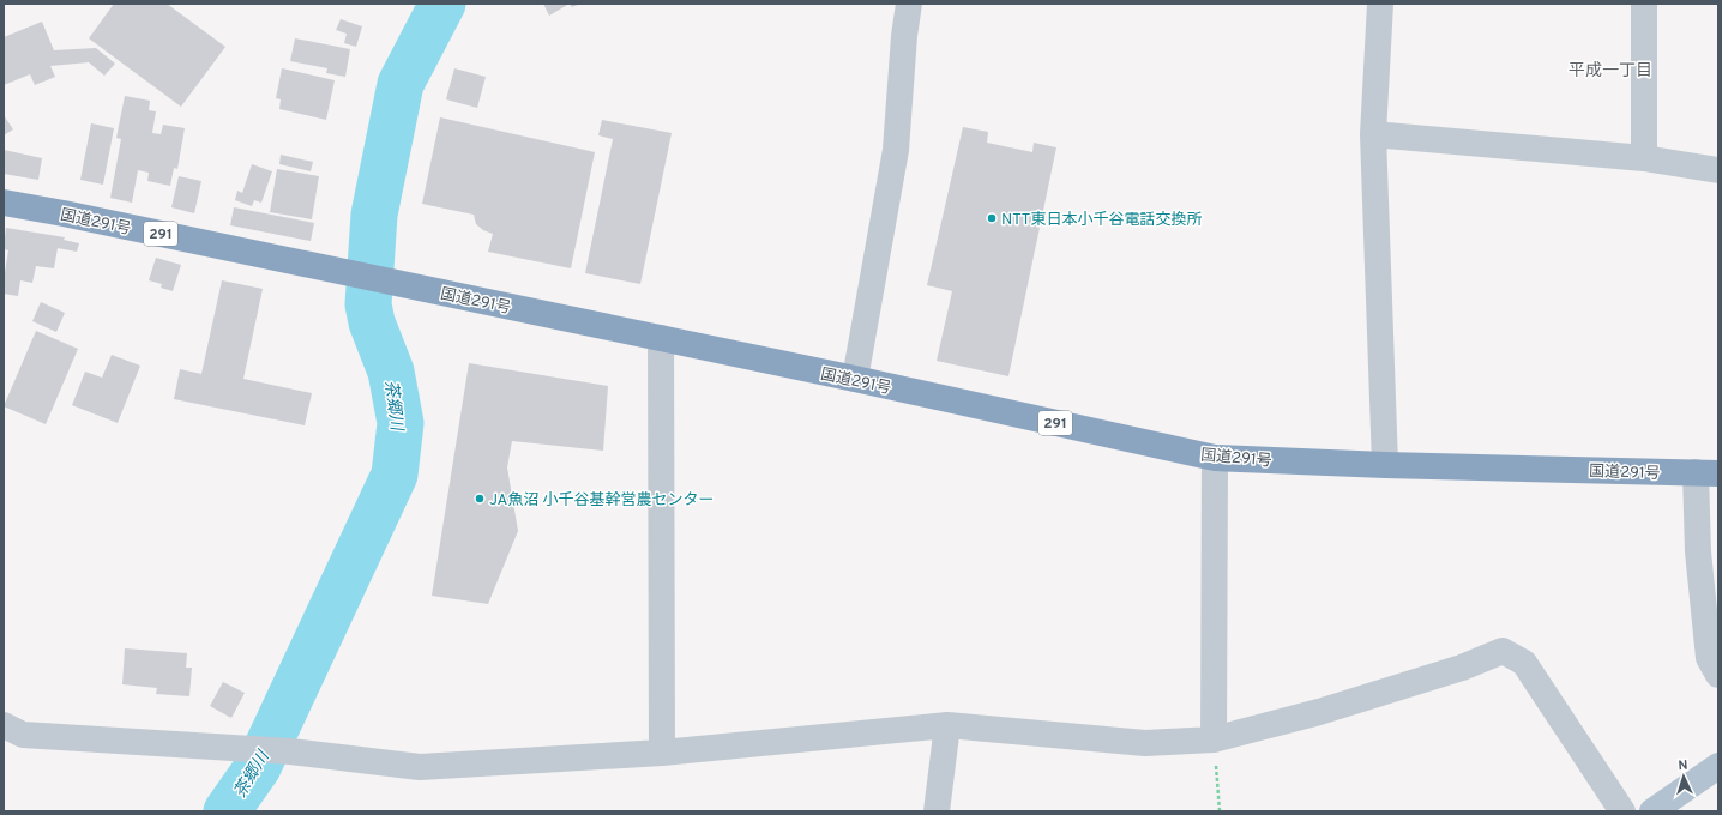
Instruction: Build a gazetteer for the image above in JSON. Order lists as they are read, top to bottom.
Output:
{
  "streets": {
    "highway": ["国道291号", "291"]
  },
  "districts": ["平成一丁目"],
  "water": ["茶郷川"],
  "places": ["NTT東日本小千谷電話交換所", "JA魚沼 小千谷基幹営農センター"],
  "north": "top"
}
